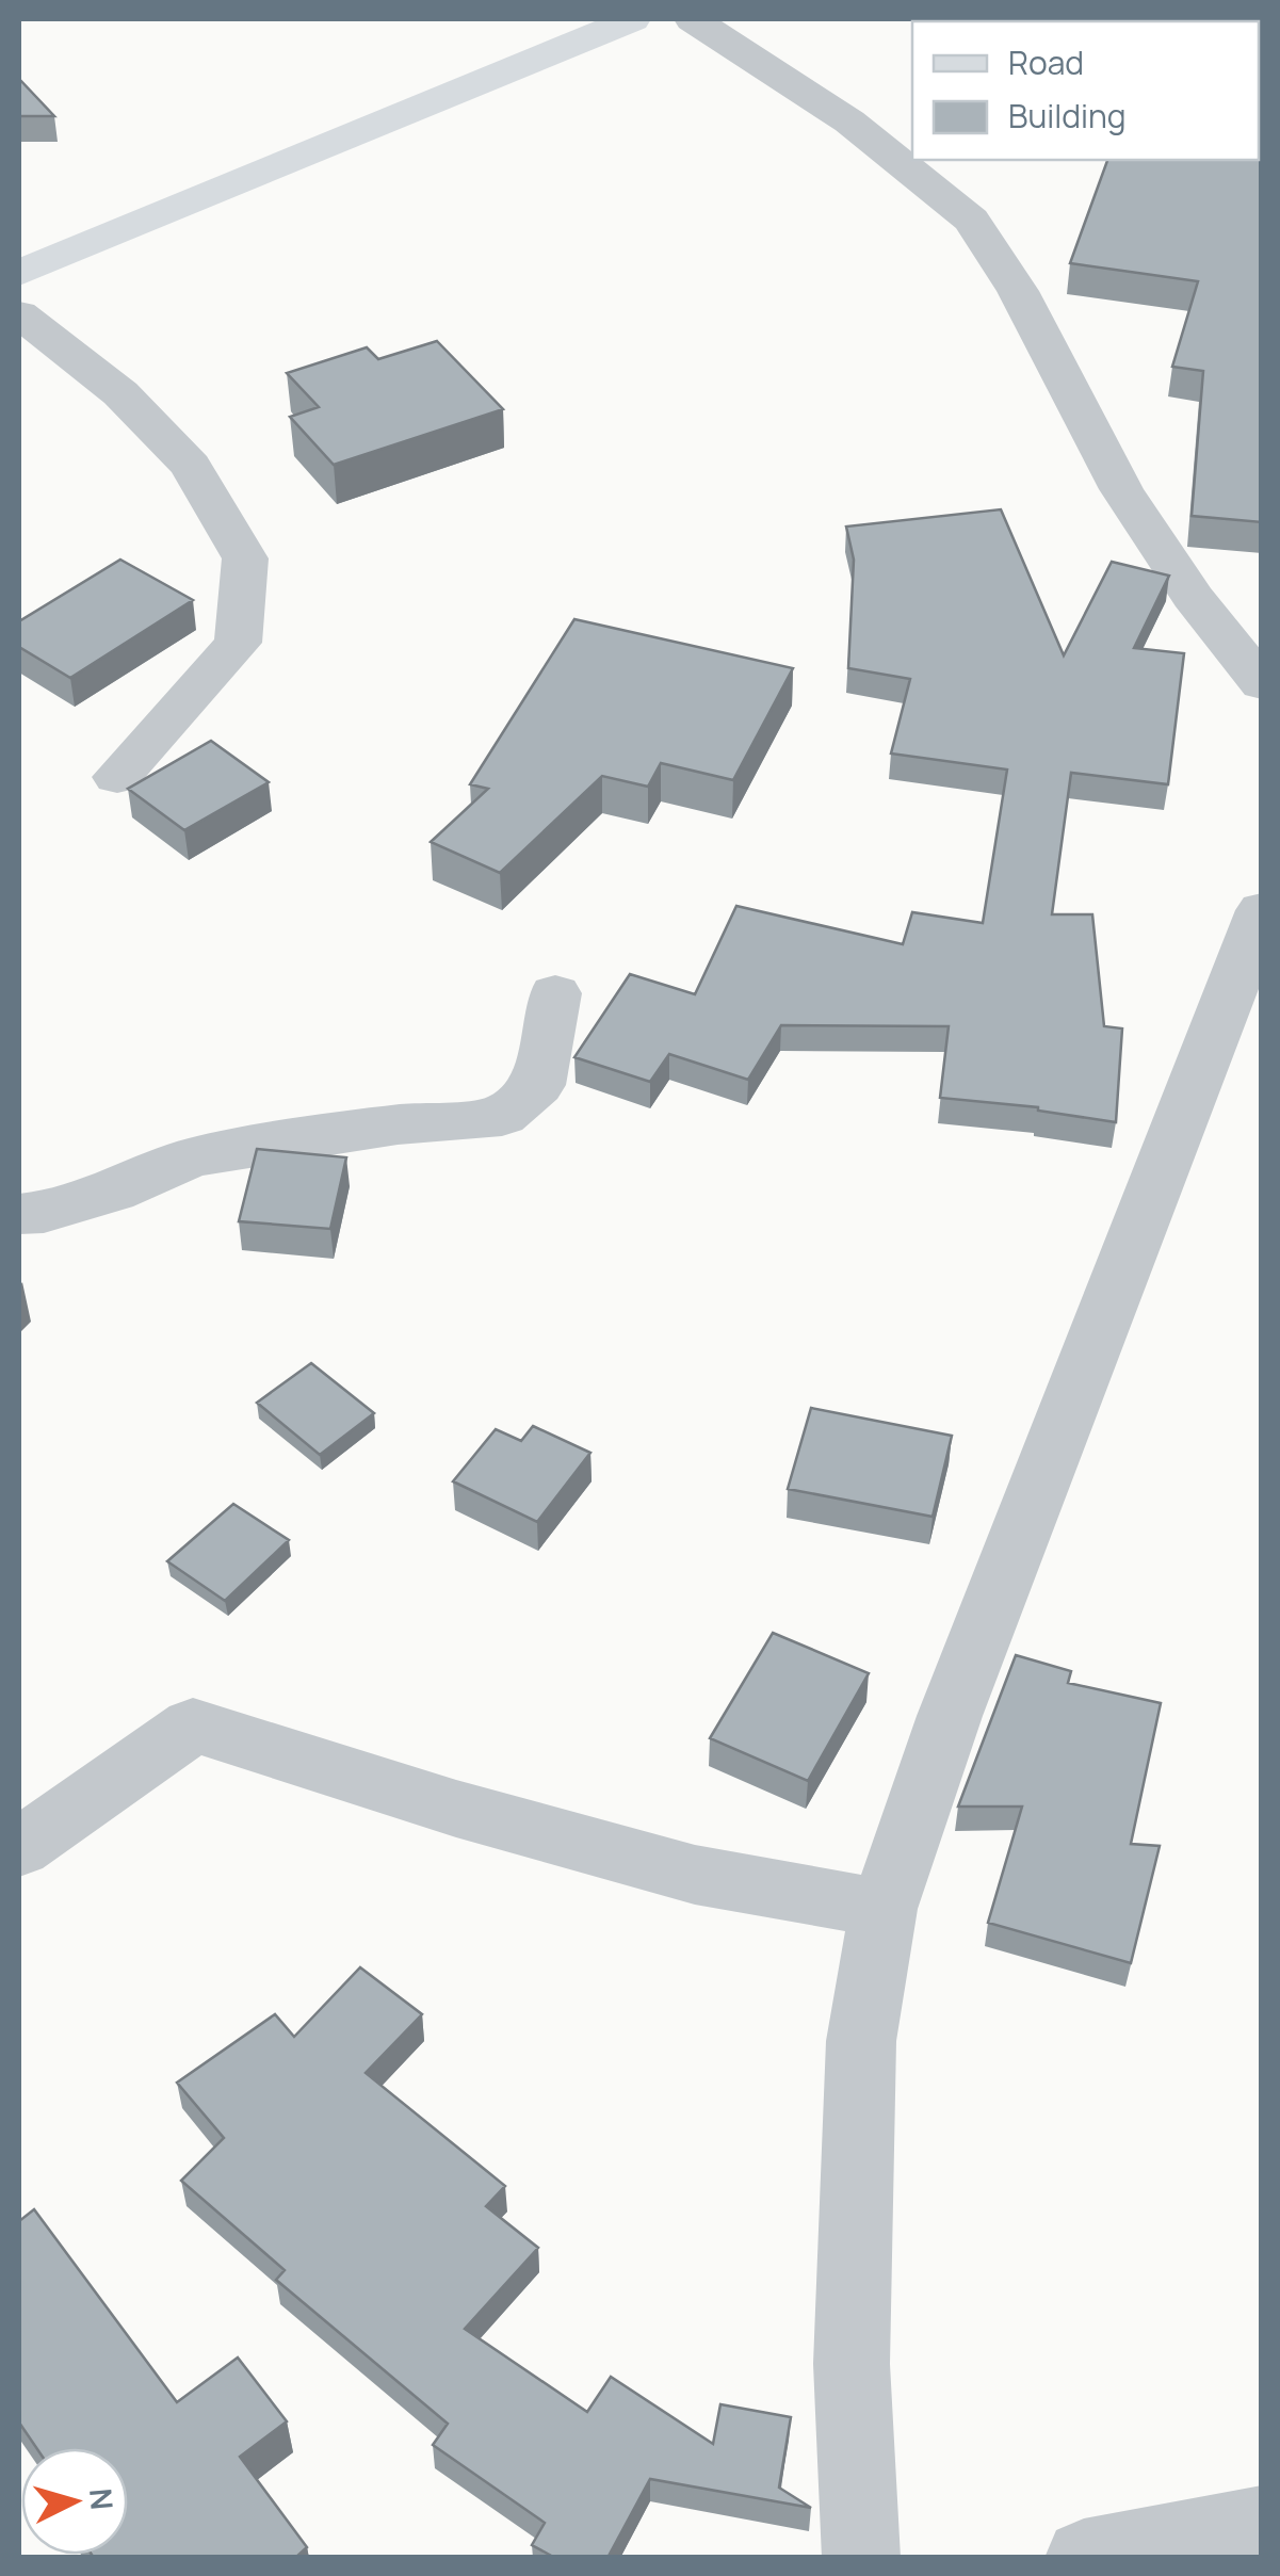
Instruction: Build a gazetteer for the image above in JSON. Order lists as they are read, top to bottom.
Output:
{
  "legend": ["Road", "Building"],
  "north": "right"
}
